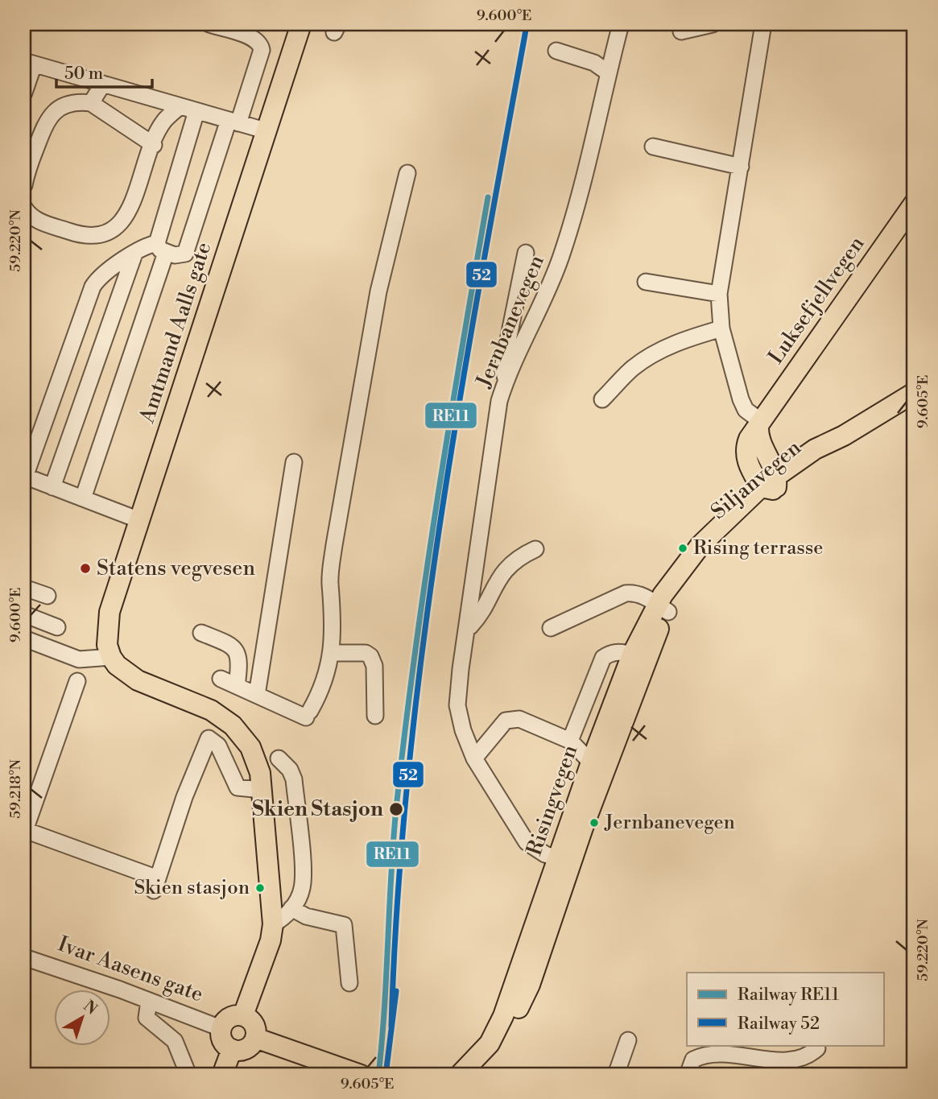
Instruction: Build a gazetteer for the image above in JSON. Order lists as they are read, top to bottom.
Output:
{
  "streets": {
    "main road": [
      "Luksefjellvegen",
      "Amtmand Aalls gate",
      "Siljanvegen",
      "Risingvegen"
    ],
    "street": ["Jernbanevegen", "Ivar Aasens gate"]
  },
  "crossings": [
    ["Jernbanevegen", "Risingvegen"],
    ["Siljanvegen", "Risingvegen"]
  ],
  "places": [
    "Rising terrasse",
    "Statens vegvesen",
    "Skien Stasjon",
    "Jernbanevegen",
    "Skien stasjon"
  ],
  "lines": ["rail line 52", "rail line RE11"],
  "legend": ["Railway RE11", "Railway 52"],
  "scale_bar": "50 m",
  "north": "top right",
  "coordinates": [
    "9.600°E",
    "59.220°N",
    "9.605°E",
    "59.218°N"
  ]
}
